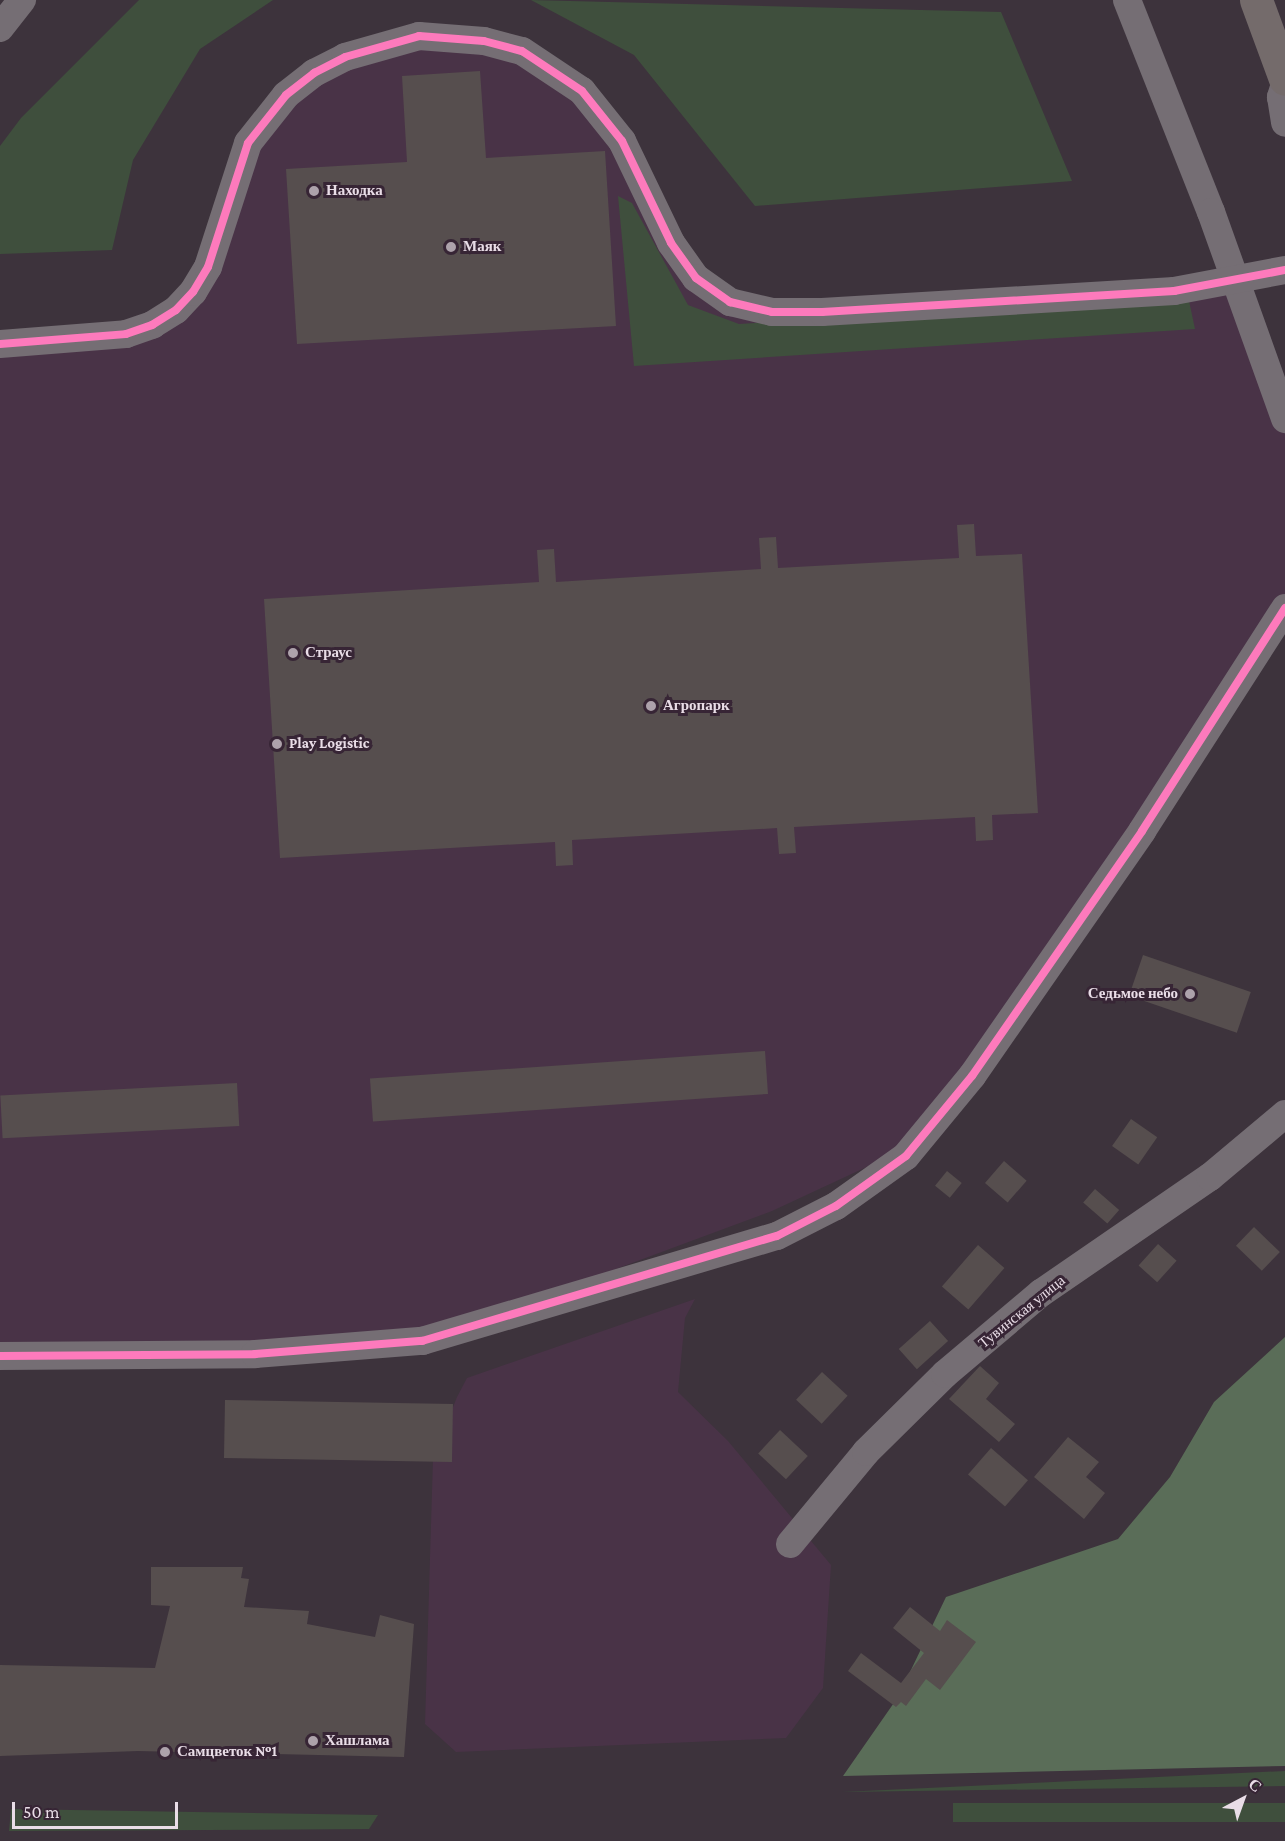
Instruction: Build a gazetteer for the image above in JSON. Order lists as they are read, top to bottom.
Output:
{
  "streets": {
    "street": ["Тувинская улица"]
  },
  "places": [
    "Находка",
    "Маяк",
    "Страус",
    "Агропарк",
    "Play Logistic",
    "Седьмое небо",
    "Хашлама",
    "Самцветок №1"
  ],
  "scale_bar": "50 m",
  "north": "top right"
}
